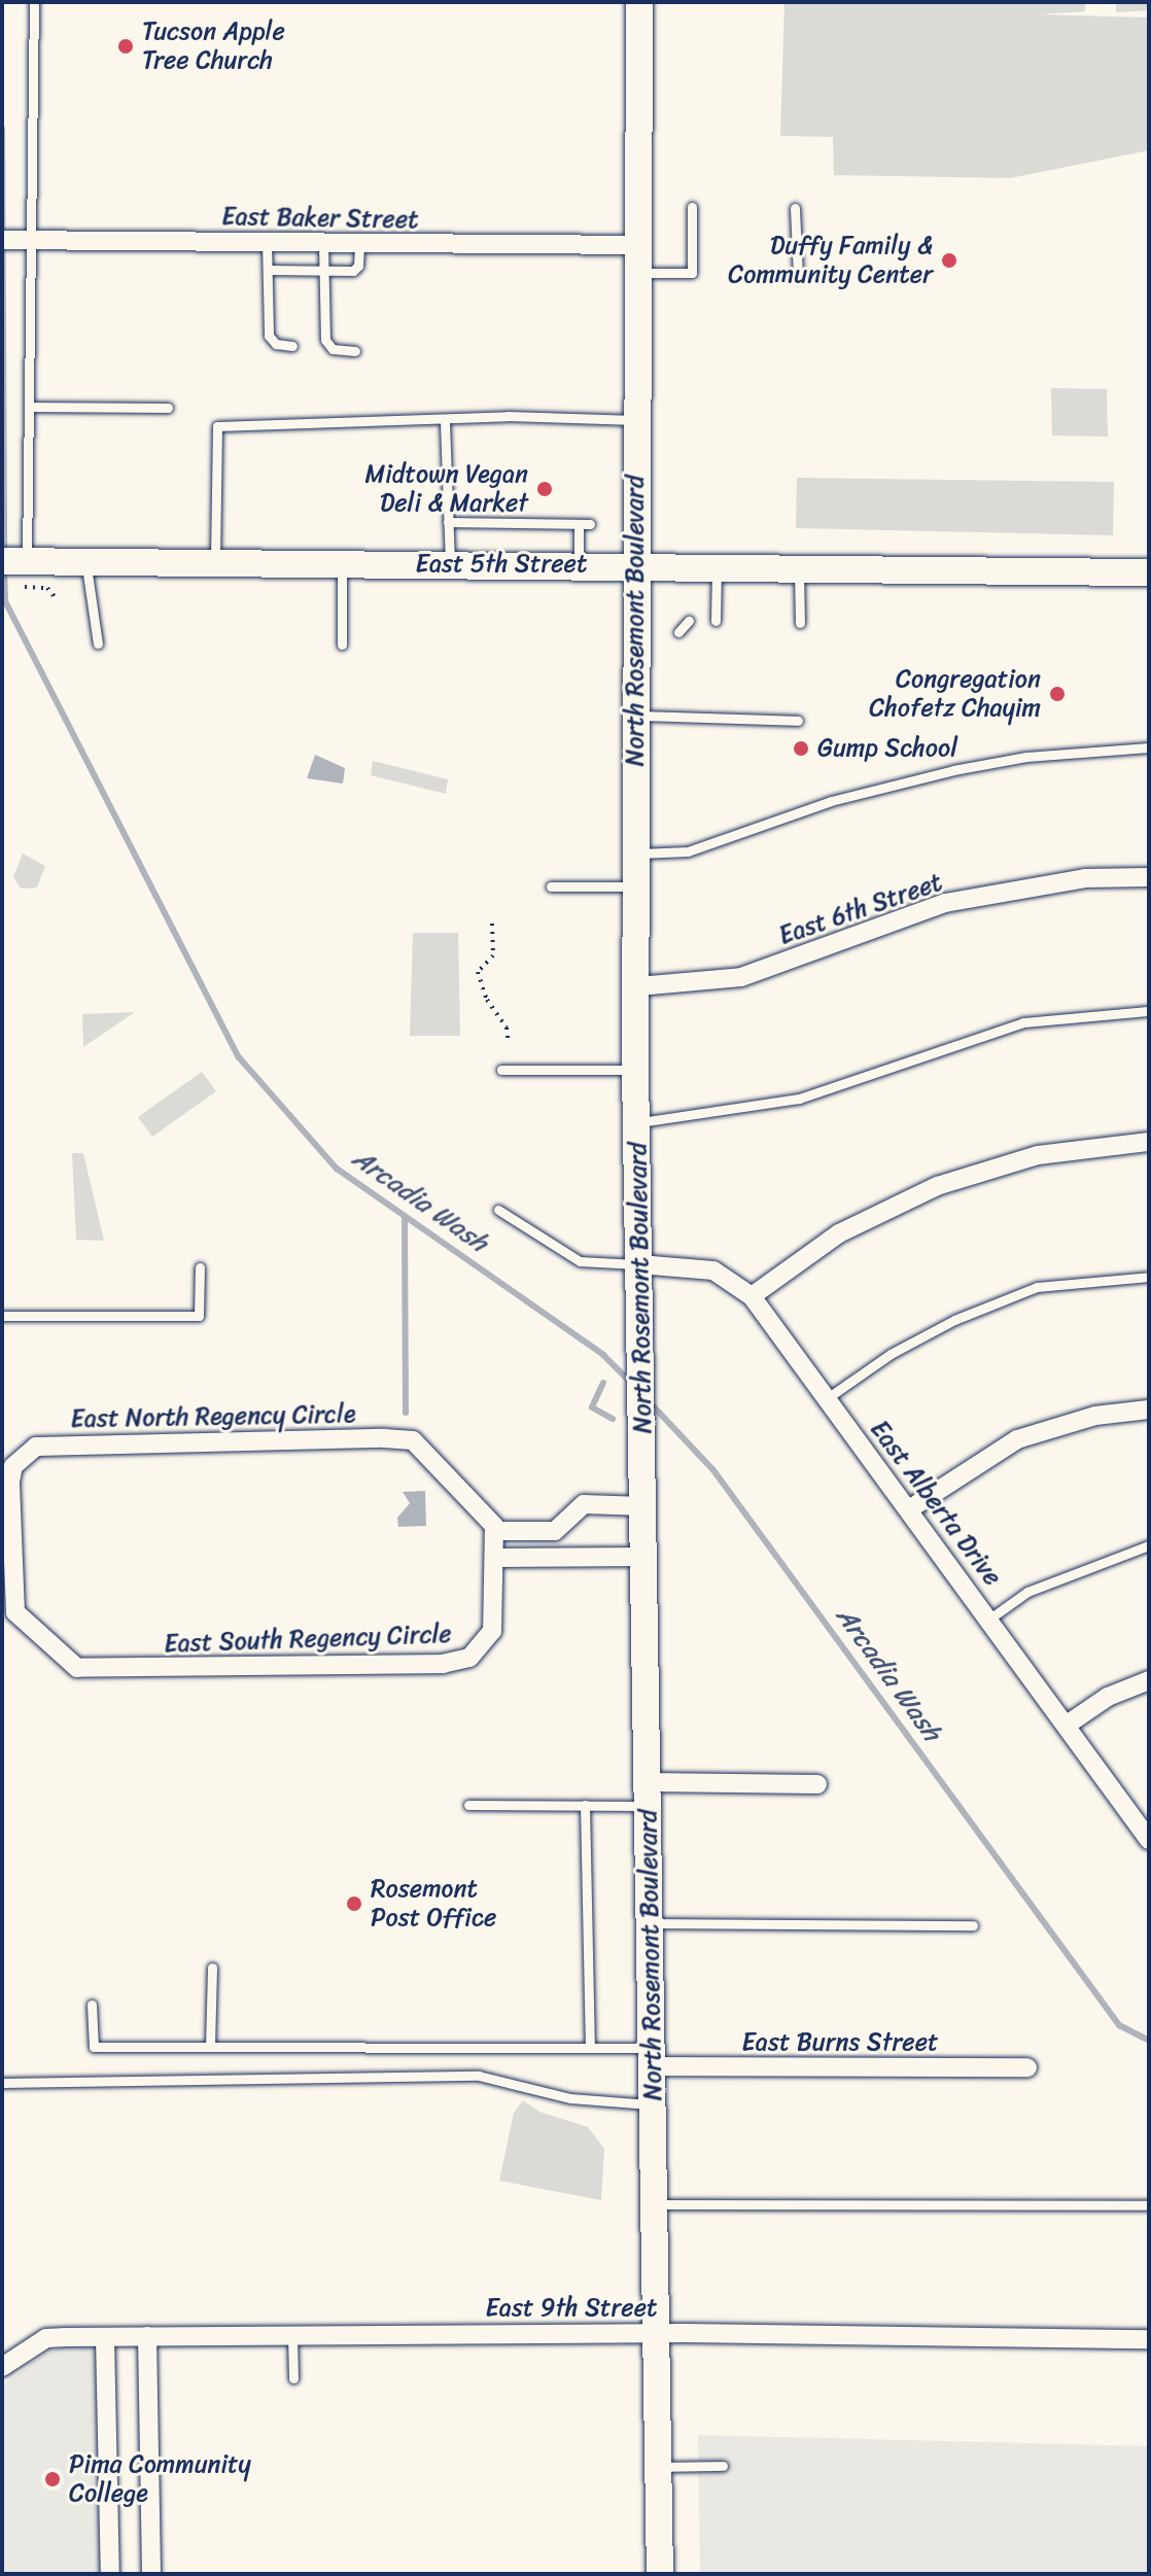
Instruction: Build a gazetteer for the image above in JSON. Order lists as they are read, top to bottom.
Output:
{
  "streets": {
    "street": [
      "East Baker Street",
      "East 5th Street",
      "North Rosemont Boulevard",
      "East 6th Street",
      "East North Regency Circle",
      "East Alberta Drive",
      "East South Regency Circle",
      "East Burns Street",
      "East 9th Street"
    ]
  },
  "crossings": [
    ["East Baker Street", "North Rosemont Boulevard"],
    ["East 5th Street", "North Rosemont Boulevard"],
    ["North Rosemont Boulevard", "East 6th Street"],
    ["North Rosemont Boulevard", "East Alberta Drive"],
    ["North Rosemont Boulevard", "East Burns Street"],
    ["North Rosemont Boulevard", "East 9th Street"],
    ["East North Regency Circle", "East South Regency Circle"]
  ],
  "water": ["Arcadia Wash"],
  "places": [
    "Tucson Apple Tree Church",
    "Duffy Family & Community Center",
    "Midtown Vegan Deli & Market",
    "Congregation Chofetz Chayim",
    "Gump School",
    "Rosemont Post Office",
    "Pima Community College"
  ]
}
